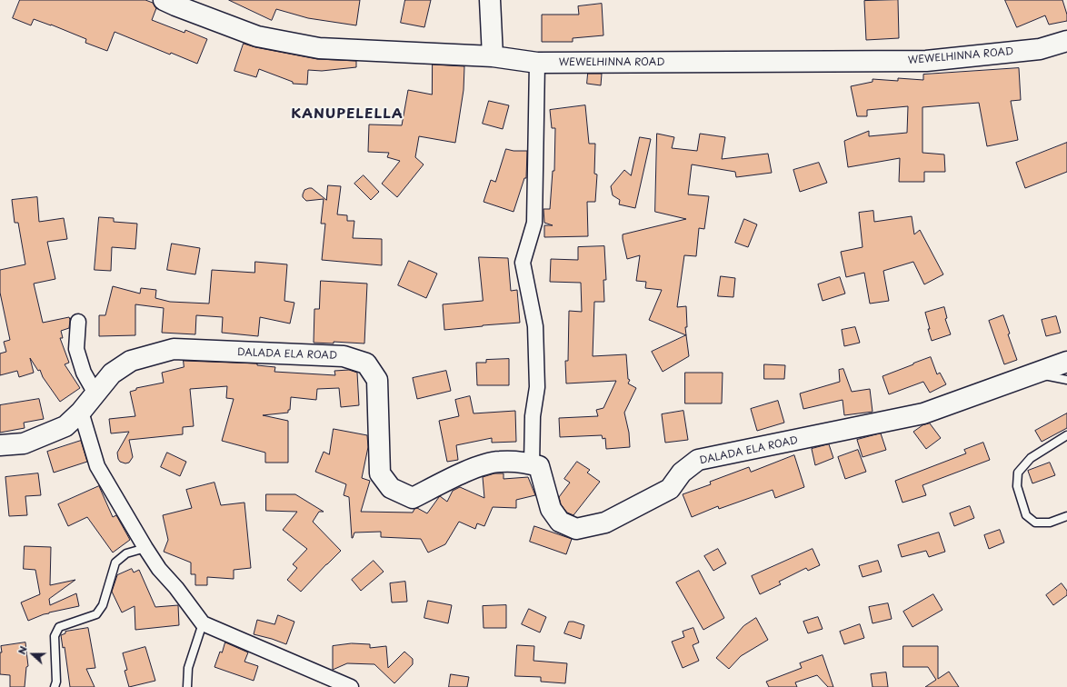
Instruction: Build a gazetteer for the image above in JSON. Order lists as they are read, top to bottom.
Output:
{
  "streets": {
    "street": ["WEWELHINNA ROAD", "DALADA ELA ROAD"]
  },
  "districts": ["KANUPELELLA"],
  "north": "left"
}
